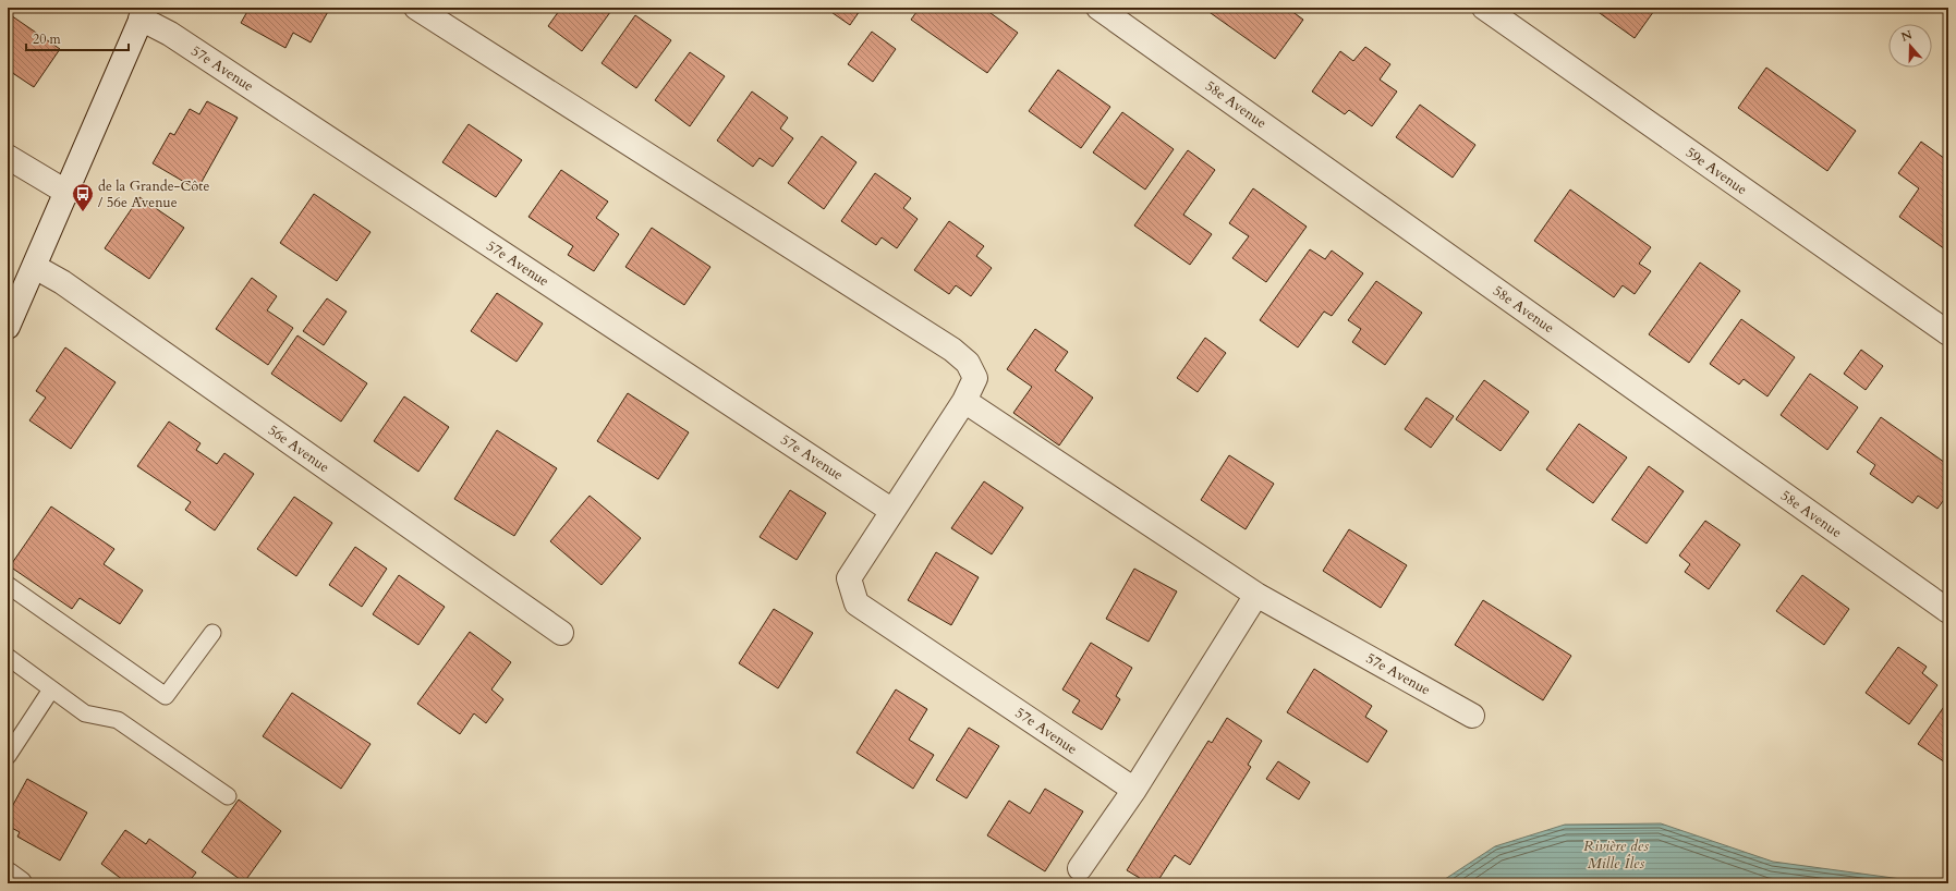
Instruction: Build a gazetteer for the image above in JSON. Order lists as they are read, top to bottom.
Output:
{
  "streets": {
    "street": [
      "57e Avenue",
      "58e Avenue",
      "59e Avenue",
      "56e Avenue"
    ]
  },
  "water": ["Rivière des Mille Îles"],
  "places": {
    "bus stop": ["de la Grande-Côte / 56e Avenue"]
  },
  "scale_bar": "20 m",
  "north": "top"
}
